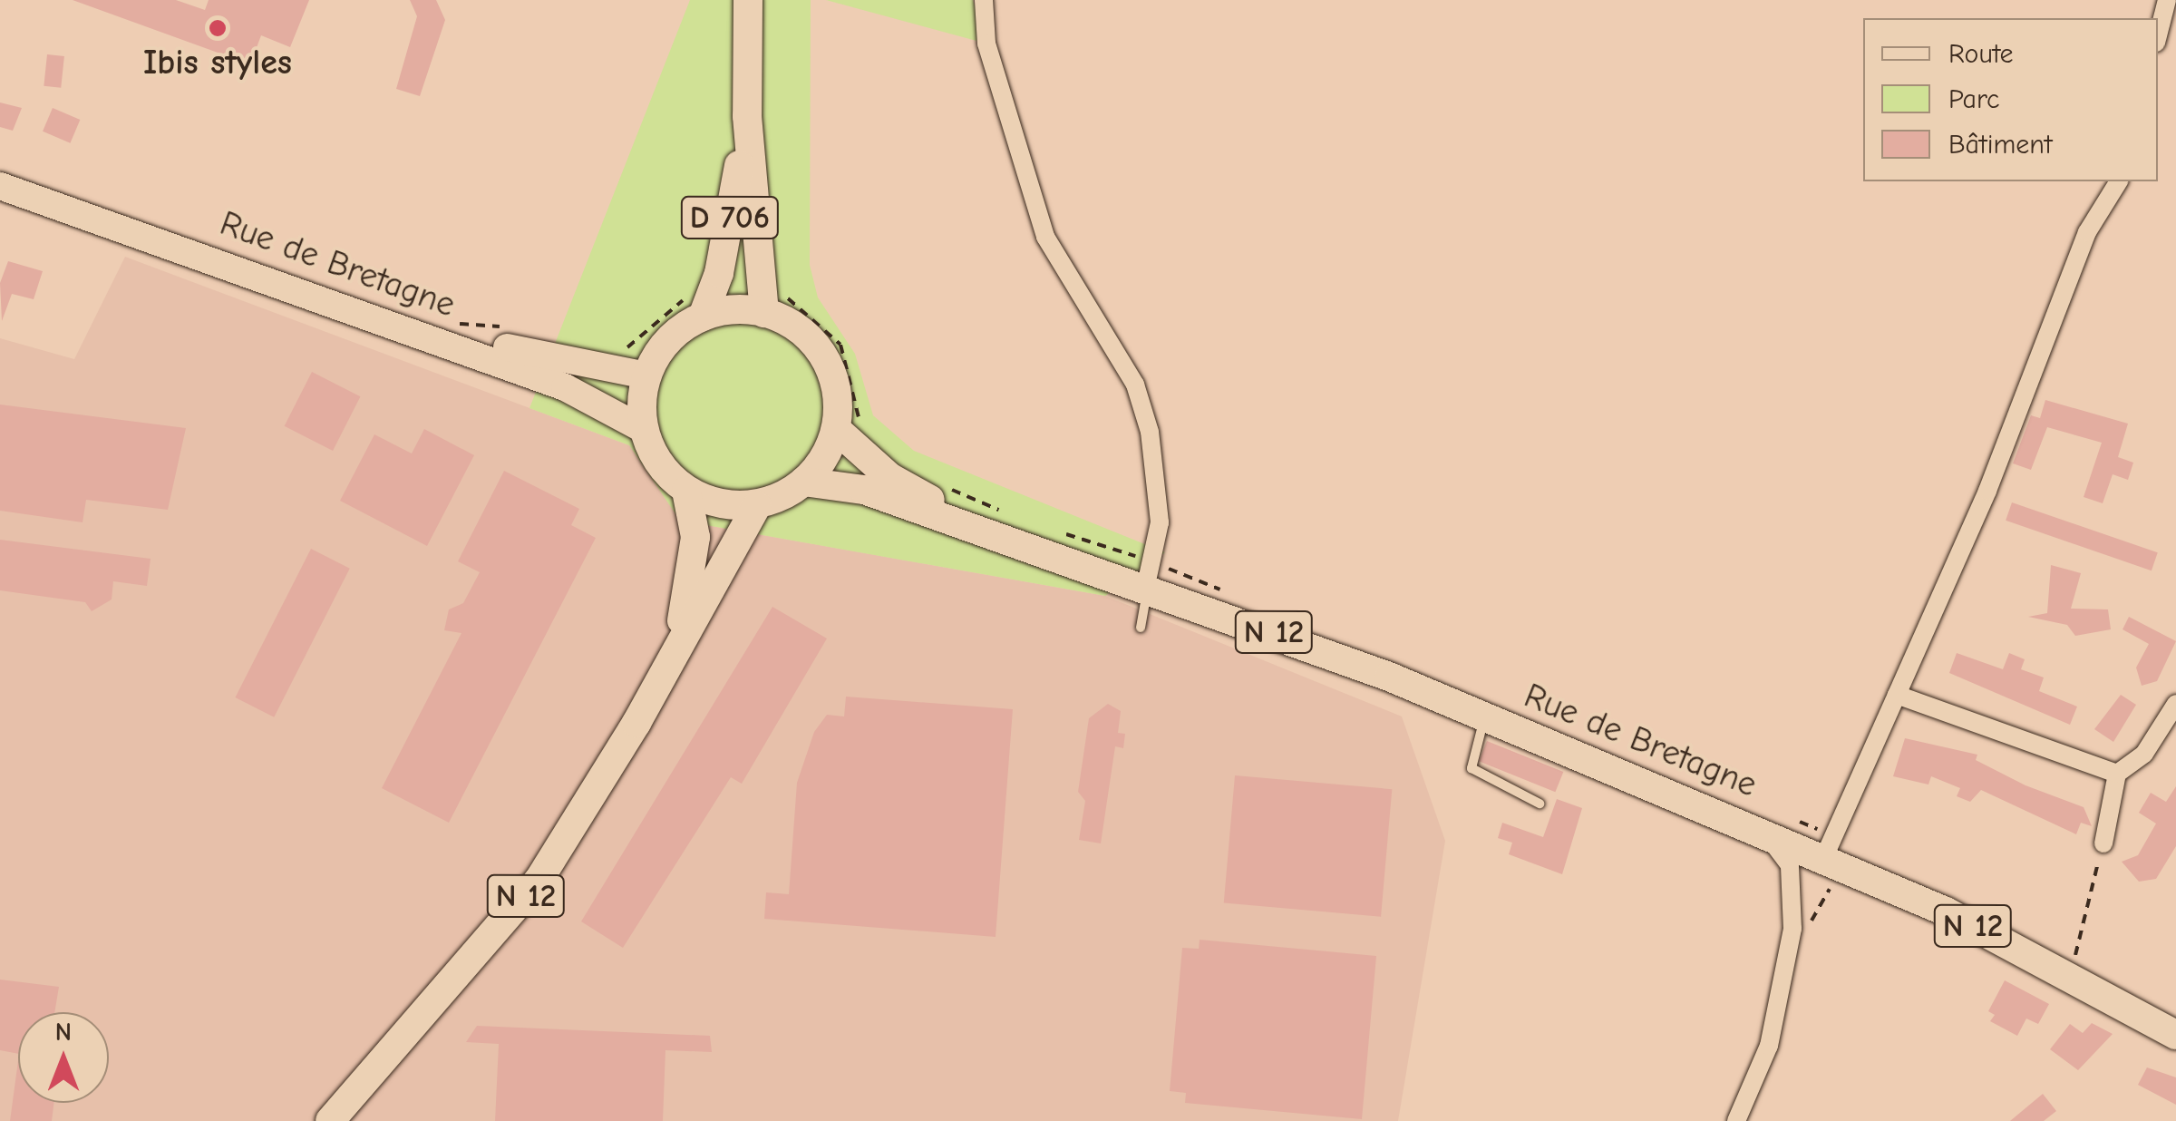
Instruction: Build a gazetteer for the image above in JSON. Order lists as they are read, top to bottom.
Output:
{
  "streets": {
    "main road": ["D 706", "Rue de Bretagne", "N 12"]
  },
  "crossings": [
    ["D 706", "Rue de Bretagne"],
    ["D 706", "N 12"],
    ["Rue de Bretagne", "N 12"]
  ],
  "places": ["Ibis styles"],
  "legend": ["Route", "Parc", "Bâtiment"],
  "north": "top"
}
